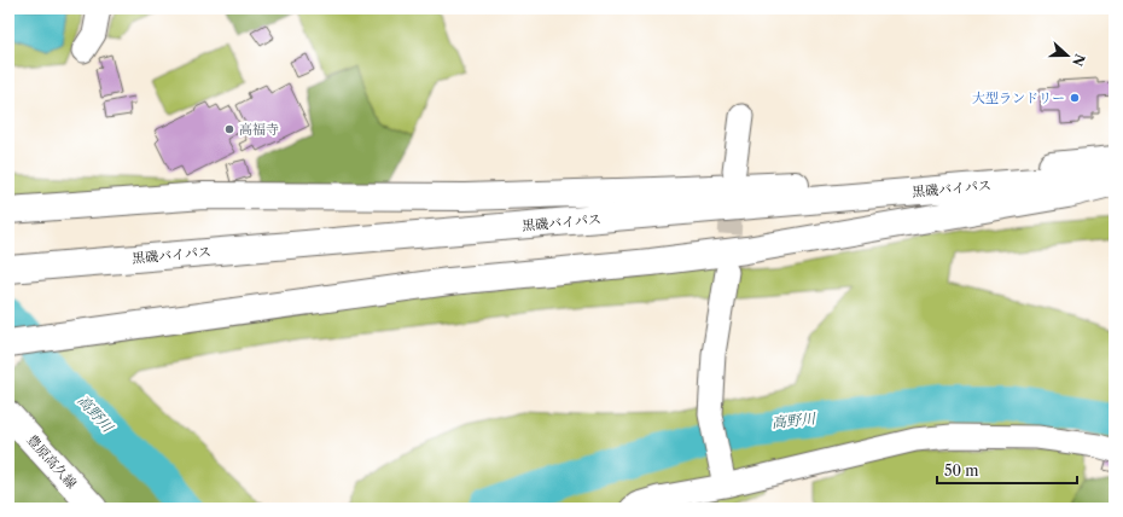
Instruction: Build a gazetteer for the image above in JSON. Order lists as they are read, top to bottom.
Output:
{
  "streets": {
    "main road": ["黒磯バイパス", "豊原高久線"]
  },
  "water": ["高野川"],
  "places": ["大型ランドリー", "高福寺"],
  "scale_bar": "50 m",
  "north": "right"
}
